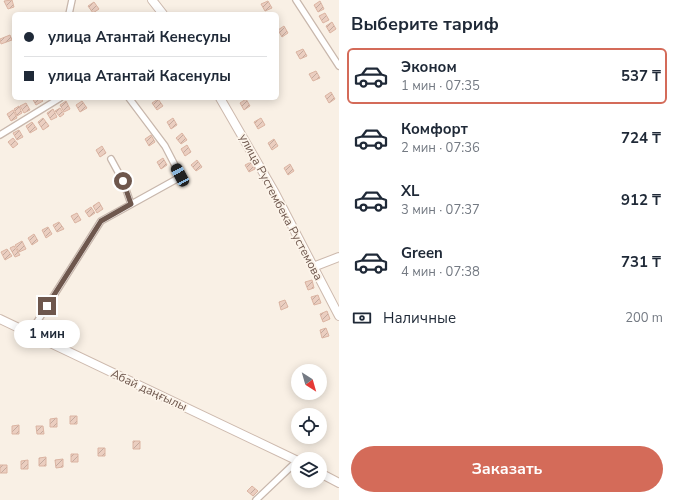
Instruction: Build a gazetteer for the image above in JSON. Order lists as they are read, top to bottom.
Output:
{
  "streets": {
    "street": ["улица Рустембека Рустемова", "Абай даңғылы"]
  },
  "north": "bottom right",
  "page": {
    "heading": "Выберите тариф",
    "banner": ["улица Атантай Кенесулы", "улица Атантай Касенулы"],
    "list": [
      {
        "name": "Эконом",
        "note": "1 мин · 07:35",
        "value": "537 ₸"
      },
      {
        "name": "Комфорт",
        "note": "2 мин · 07:36",
        "value": "724 ₸"
      },
      {
        "name": "XL",
        "note": "3 мин · 07:37",
        "value": "912 ₸"
      },
      {
        "name": "Green",
        "note": "4 мин · 07:38",
        "value": "731 ₸"
      }
    ],
    "pay": ["Наличные", "200 m"],
    "bubble": "1 мин",
    "buttons": "Заказать"
  }
}
